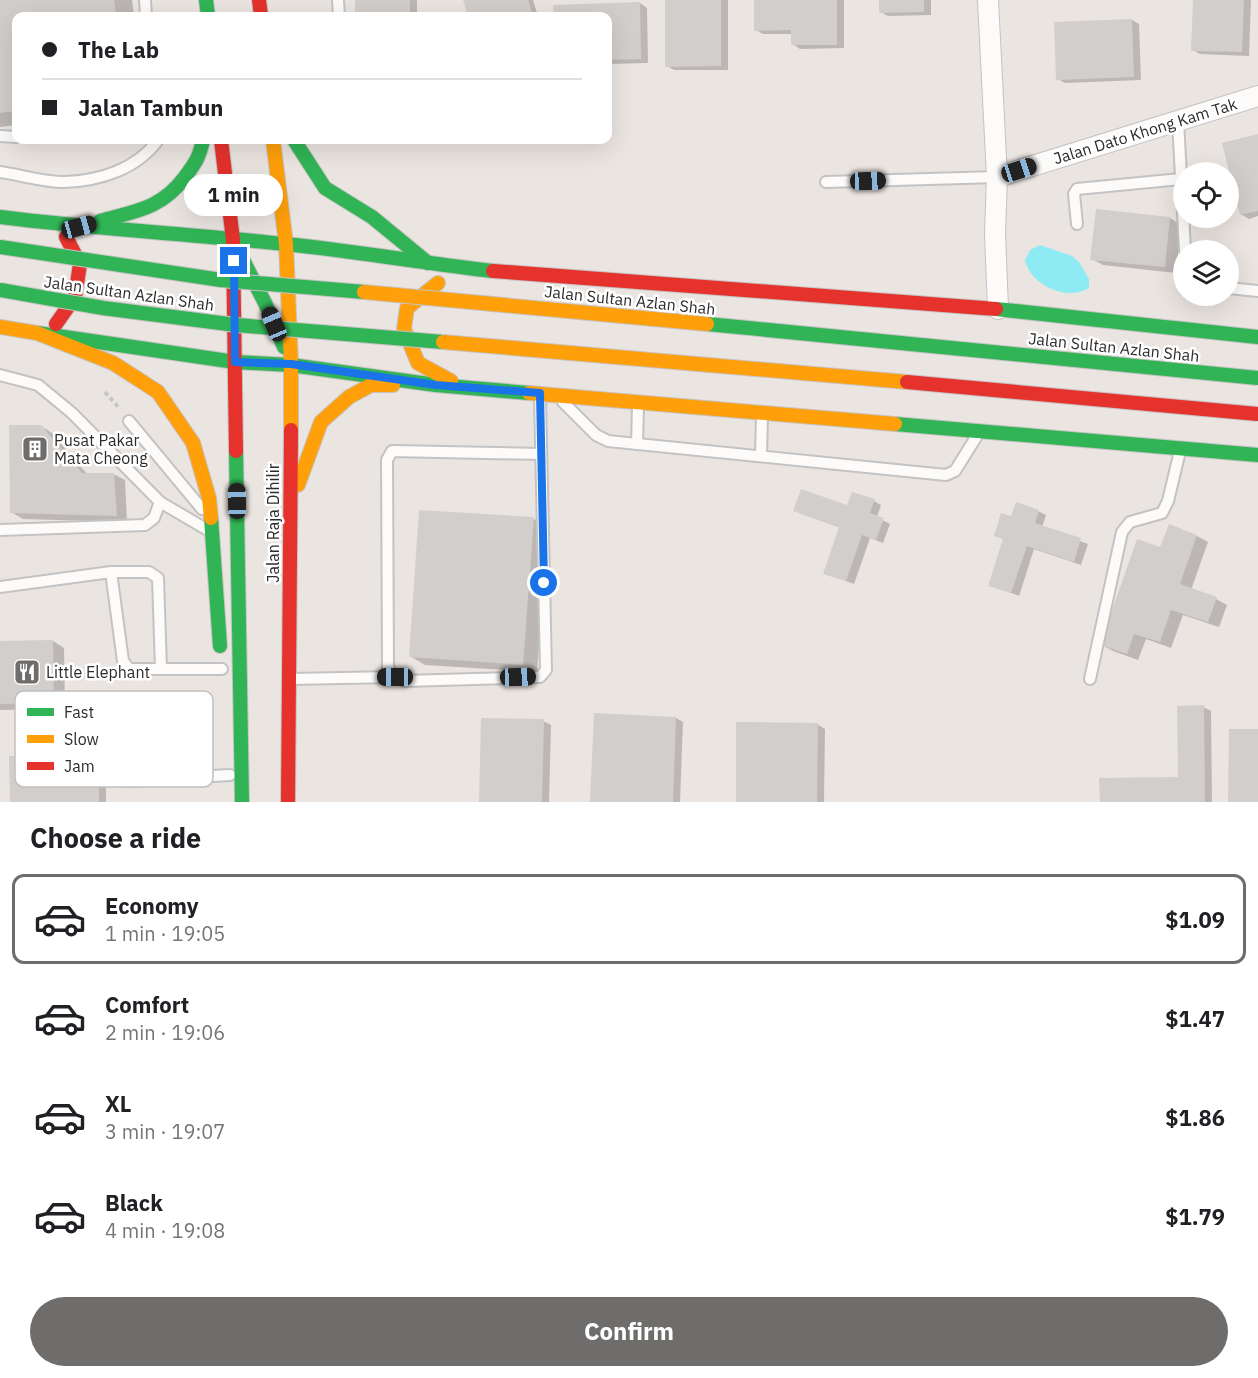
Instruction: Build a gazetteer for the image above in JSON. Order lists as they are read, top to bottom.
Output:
{
  "streets": {
    "main road": ["Jalan Sultan Azlan Shah", "Jalan Raja Dihilir"],
    "street": ["Jalan Dato Khong Kam Tak"]
  },
  "places": {
    "building": ["Pusat Pakar Mata Cheong"],
    "restaurant": ["Little Elephant"]
  },
  "legend": ["Fast", "Slow", "Jam"],
  "page": {
    "banner": ["The Lab", "Jalan Tambun"],
    "bubble": "1 min",
    "heading": "Choose a ride",
    "list": [
      {
        "name": "Economy",
        "note": "1 min · 19:05",
        "value": "$1.09"
      },
      {
        "name": "Comfort",
        "note": "2 min · 19:06",
        "value": "$1.47"
      },
      {
        "name": "XL",
        "note": "3 min · 19:07",
        "value": "$1.86"
      },
      {
        "name": "Black",
        "note": "4 min · 19:08",
        "value": "$1.79"
      }
    ],
    "buttons": "Confirm"
  }
}
